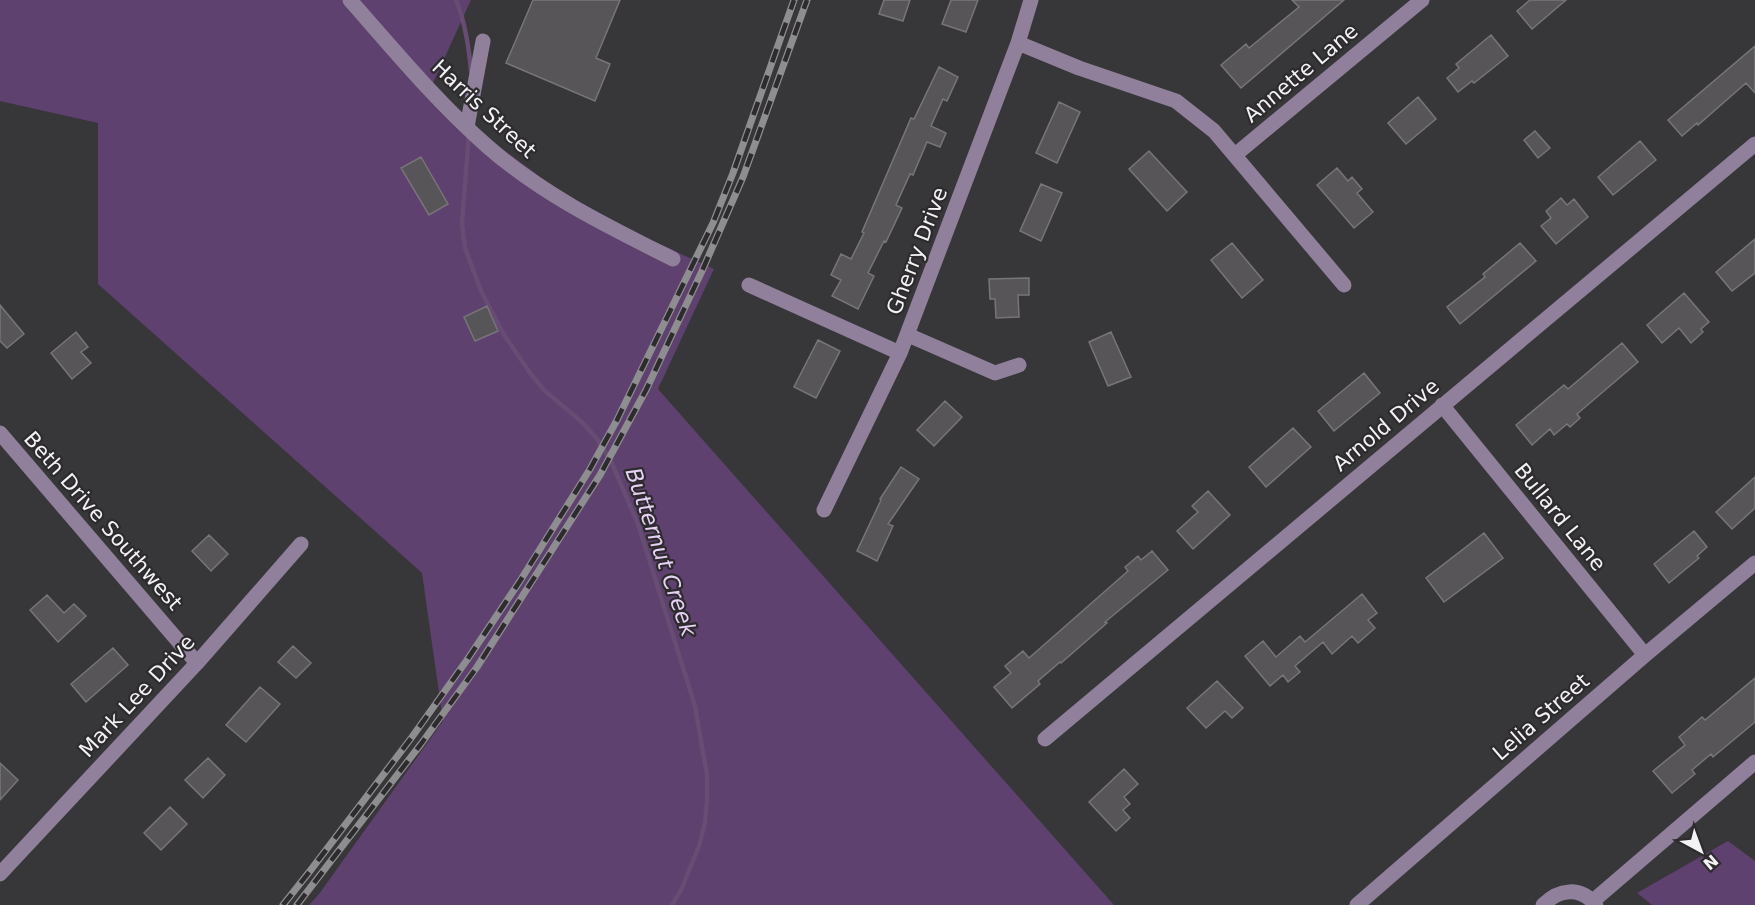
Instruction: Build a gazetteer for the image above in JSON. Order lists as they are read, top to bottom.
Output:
{
  "streets": {
    "street": [
      "Annette Lane",
      "Harris Street",
      "Gherry Drive",
      "Arnold Drive",
      "Bullard Lane",
      "Beth Drive Southwest",
      "Mark Lee Drive",
      "Lelia Street"
    ]
  },
  "crossings": [
    ["Arnold Drive", "Bullard Lane"],
    ["Bullard Lane", "Lelia Street"],
    ["Beth Drive Southwest", "Mark Lee Drive"]
  ],
  "water": ["Butternut Creek"],
  "north": "bottom right"
}
